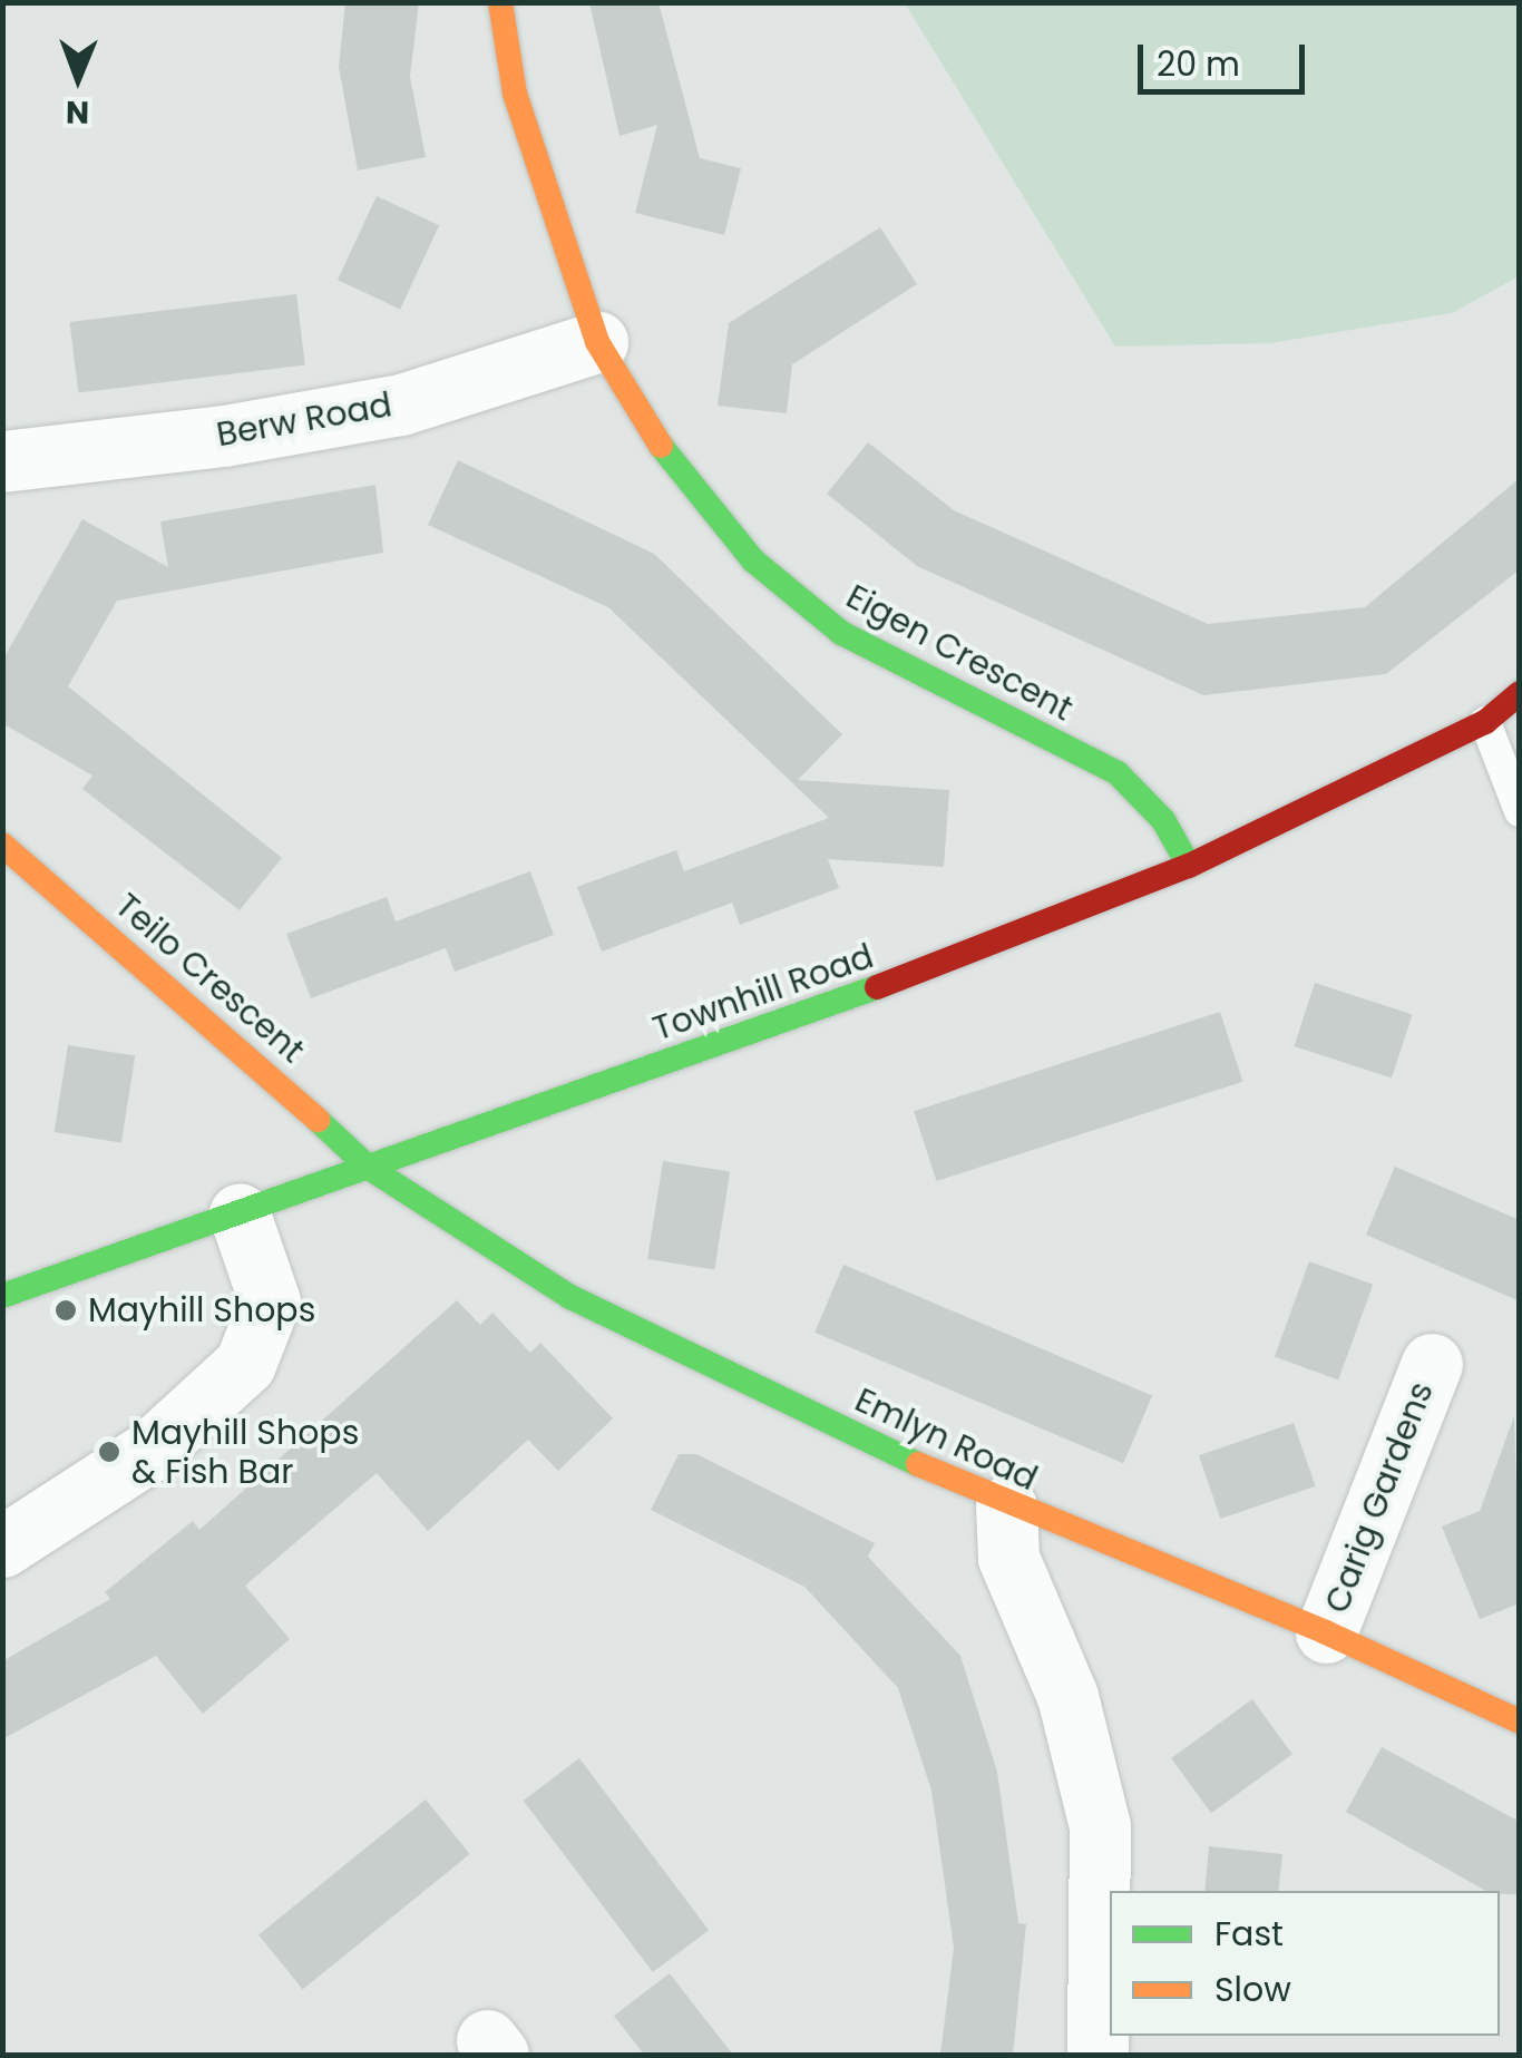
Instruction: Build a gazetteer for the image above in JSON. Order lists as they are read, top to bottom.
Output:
{
  "streets": {
    "street": [
      "Berw Road",
      "Eigen Crescent",
      "Teilo Crescent",
      "Townhill Road",
      "Emlyn Road",
      "Carig Gardens"
    ]
  },
  "crossings": [
    ["Berw Road", "Eigen Crescent"],
    ["Eigen Crescent", "Townhill Road"],
    ["Teilo Crescent", "Townhill Road"],
    ["Teilo Crescent", "Emlyn Road"],
    ["Townhill Road", "Emlyn Road"],
    ["Emlyn Road", "Carig Gardens"]
  ],
  "places": ["Mayhill Shops", "Mayhill Shops & Fish Bar"],
  "legend": ["Fast", "Slow"],
  "scale_bar": "20 m",
  "north": "bottom"
}
